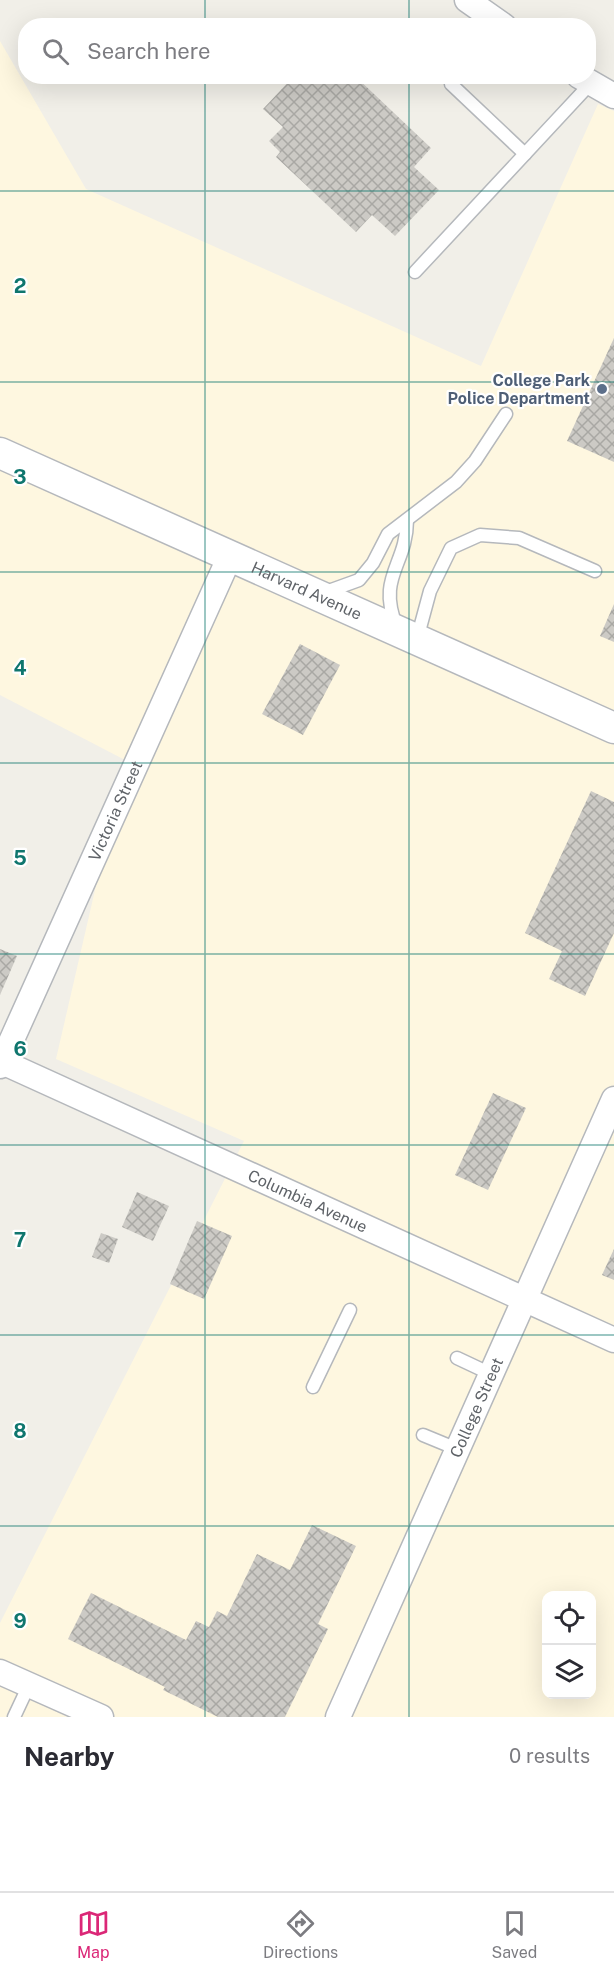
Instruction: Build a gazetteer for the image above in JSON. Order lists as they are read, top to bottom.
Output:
{
  "streets": {
    "street": [
      "Harvard Avenue",
      "Victoria Street",
      "Columbia Avenue",
      "College Street"
    ]
  },
  "crossings": [
    ["Harvard Avenue", "Victoria Street"],
    ["Victoria Street", "Columbia Avenue"],
    ["Columbia Avenue", "College Street"]
  ],
  "places": ["College Park Police Department"],
  "page": {
    "search": "Search here",
    "heading": ["Nearby", "0 results"],
    "nav": ["Map", "Directions", "Saved"]
  },
  "grid": {
    "rows": [
      "2",
      "3",
      "4",
      "5",
      "6",
      "7",
      "8",
      "9"
    ]
  }
}
